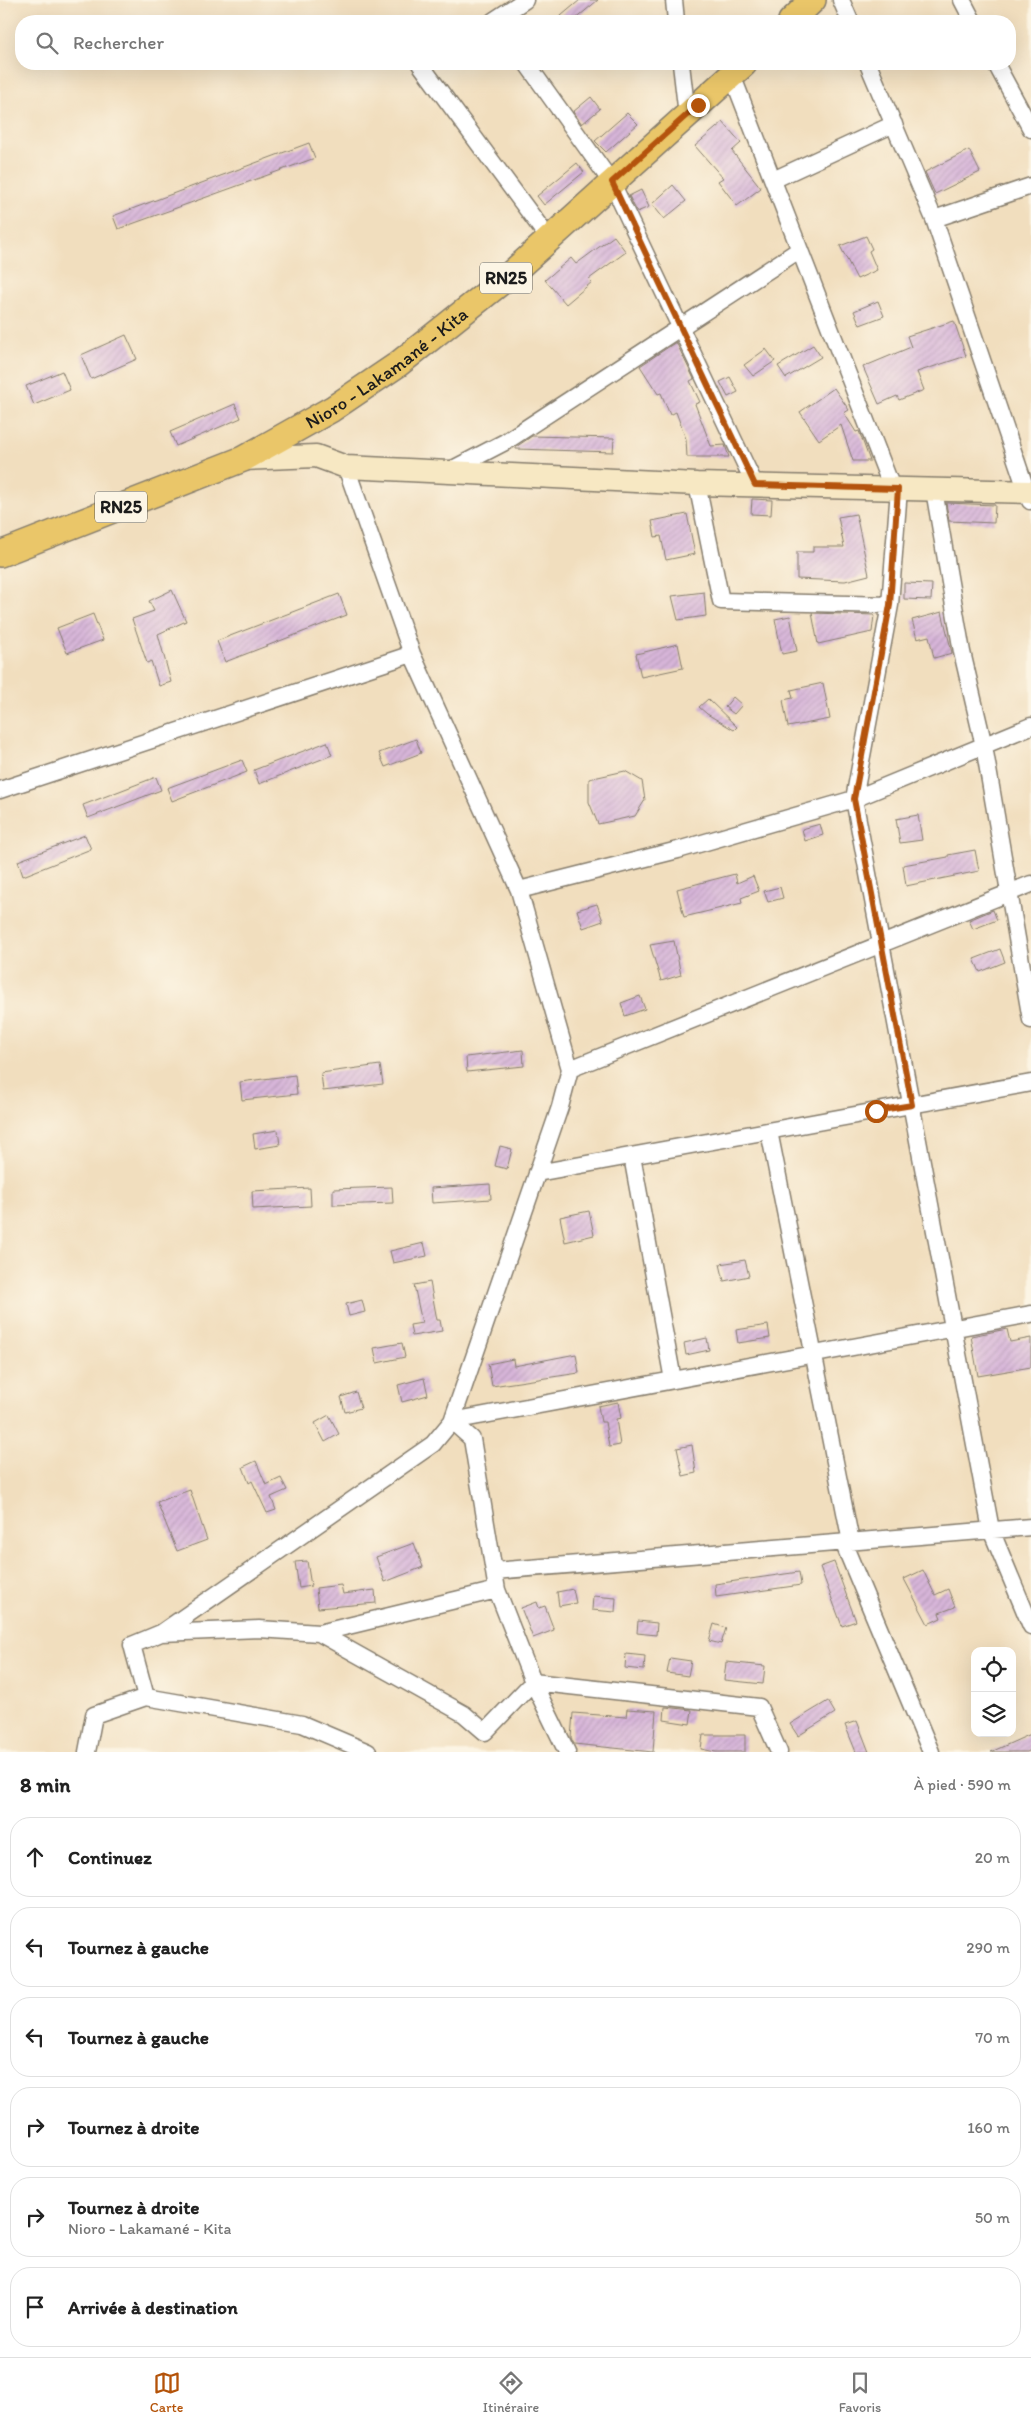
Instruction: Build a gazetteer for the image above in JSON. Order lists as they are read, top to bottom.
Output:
{
  "streets": {
    "main road": ["RN25", "Nioro - Lakamané - Kita"]
  },
  "crossings": [
    ["RN25", "Nioro - Lakamané - Kita"]
  ],
  "page": {
    "search": "Rechercher",
    "heading": ["8 min", "À pied · 590 m"],
    "list": [
      ["Continuez", "20 m"],
      ["Tournez à gauche", "290 m"],
      ["Tournez à gauche", "70 m"],
      ["Tournez à droite", "160 m"],
      ["Tournez à droite", "Nioro - Lakamané - Kita", "50 m"],
      "Arrivée à destination"
    ],
    "nav": ["Carte", "Itinéraire", "Favoris"]
  }
}
